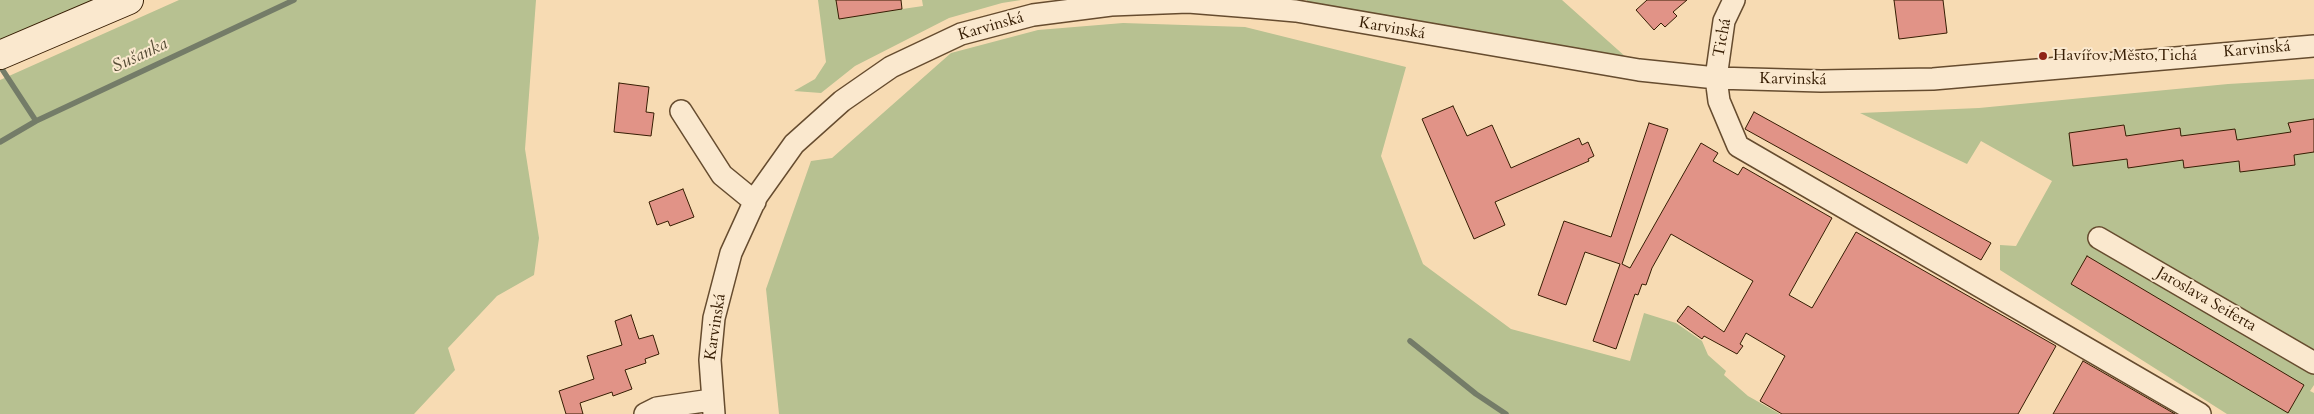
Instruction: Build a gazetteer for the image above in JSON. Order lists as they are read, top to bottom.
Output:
{
  "streets": {
    "street": ["Karvinská", "Tichá", "Jaroslava Seiferta"]
  },
  "crossings": [
    ["Karvinská", "Tichá"]
  ],
  "water": ["Sušanka"],
  "places": ["Havířov,Město,Tichá"]
}
